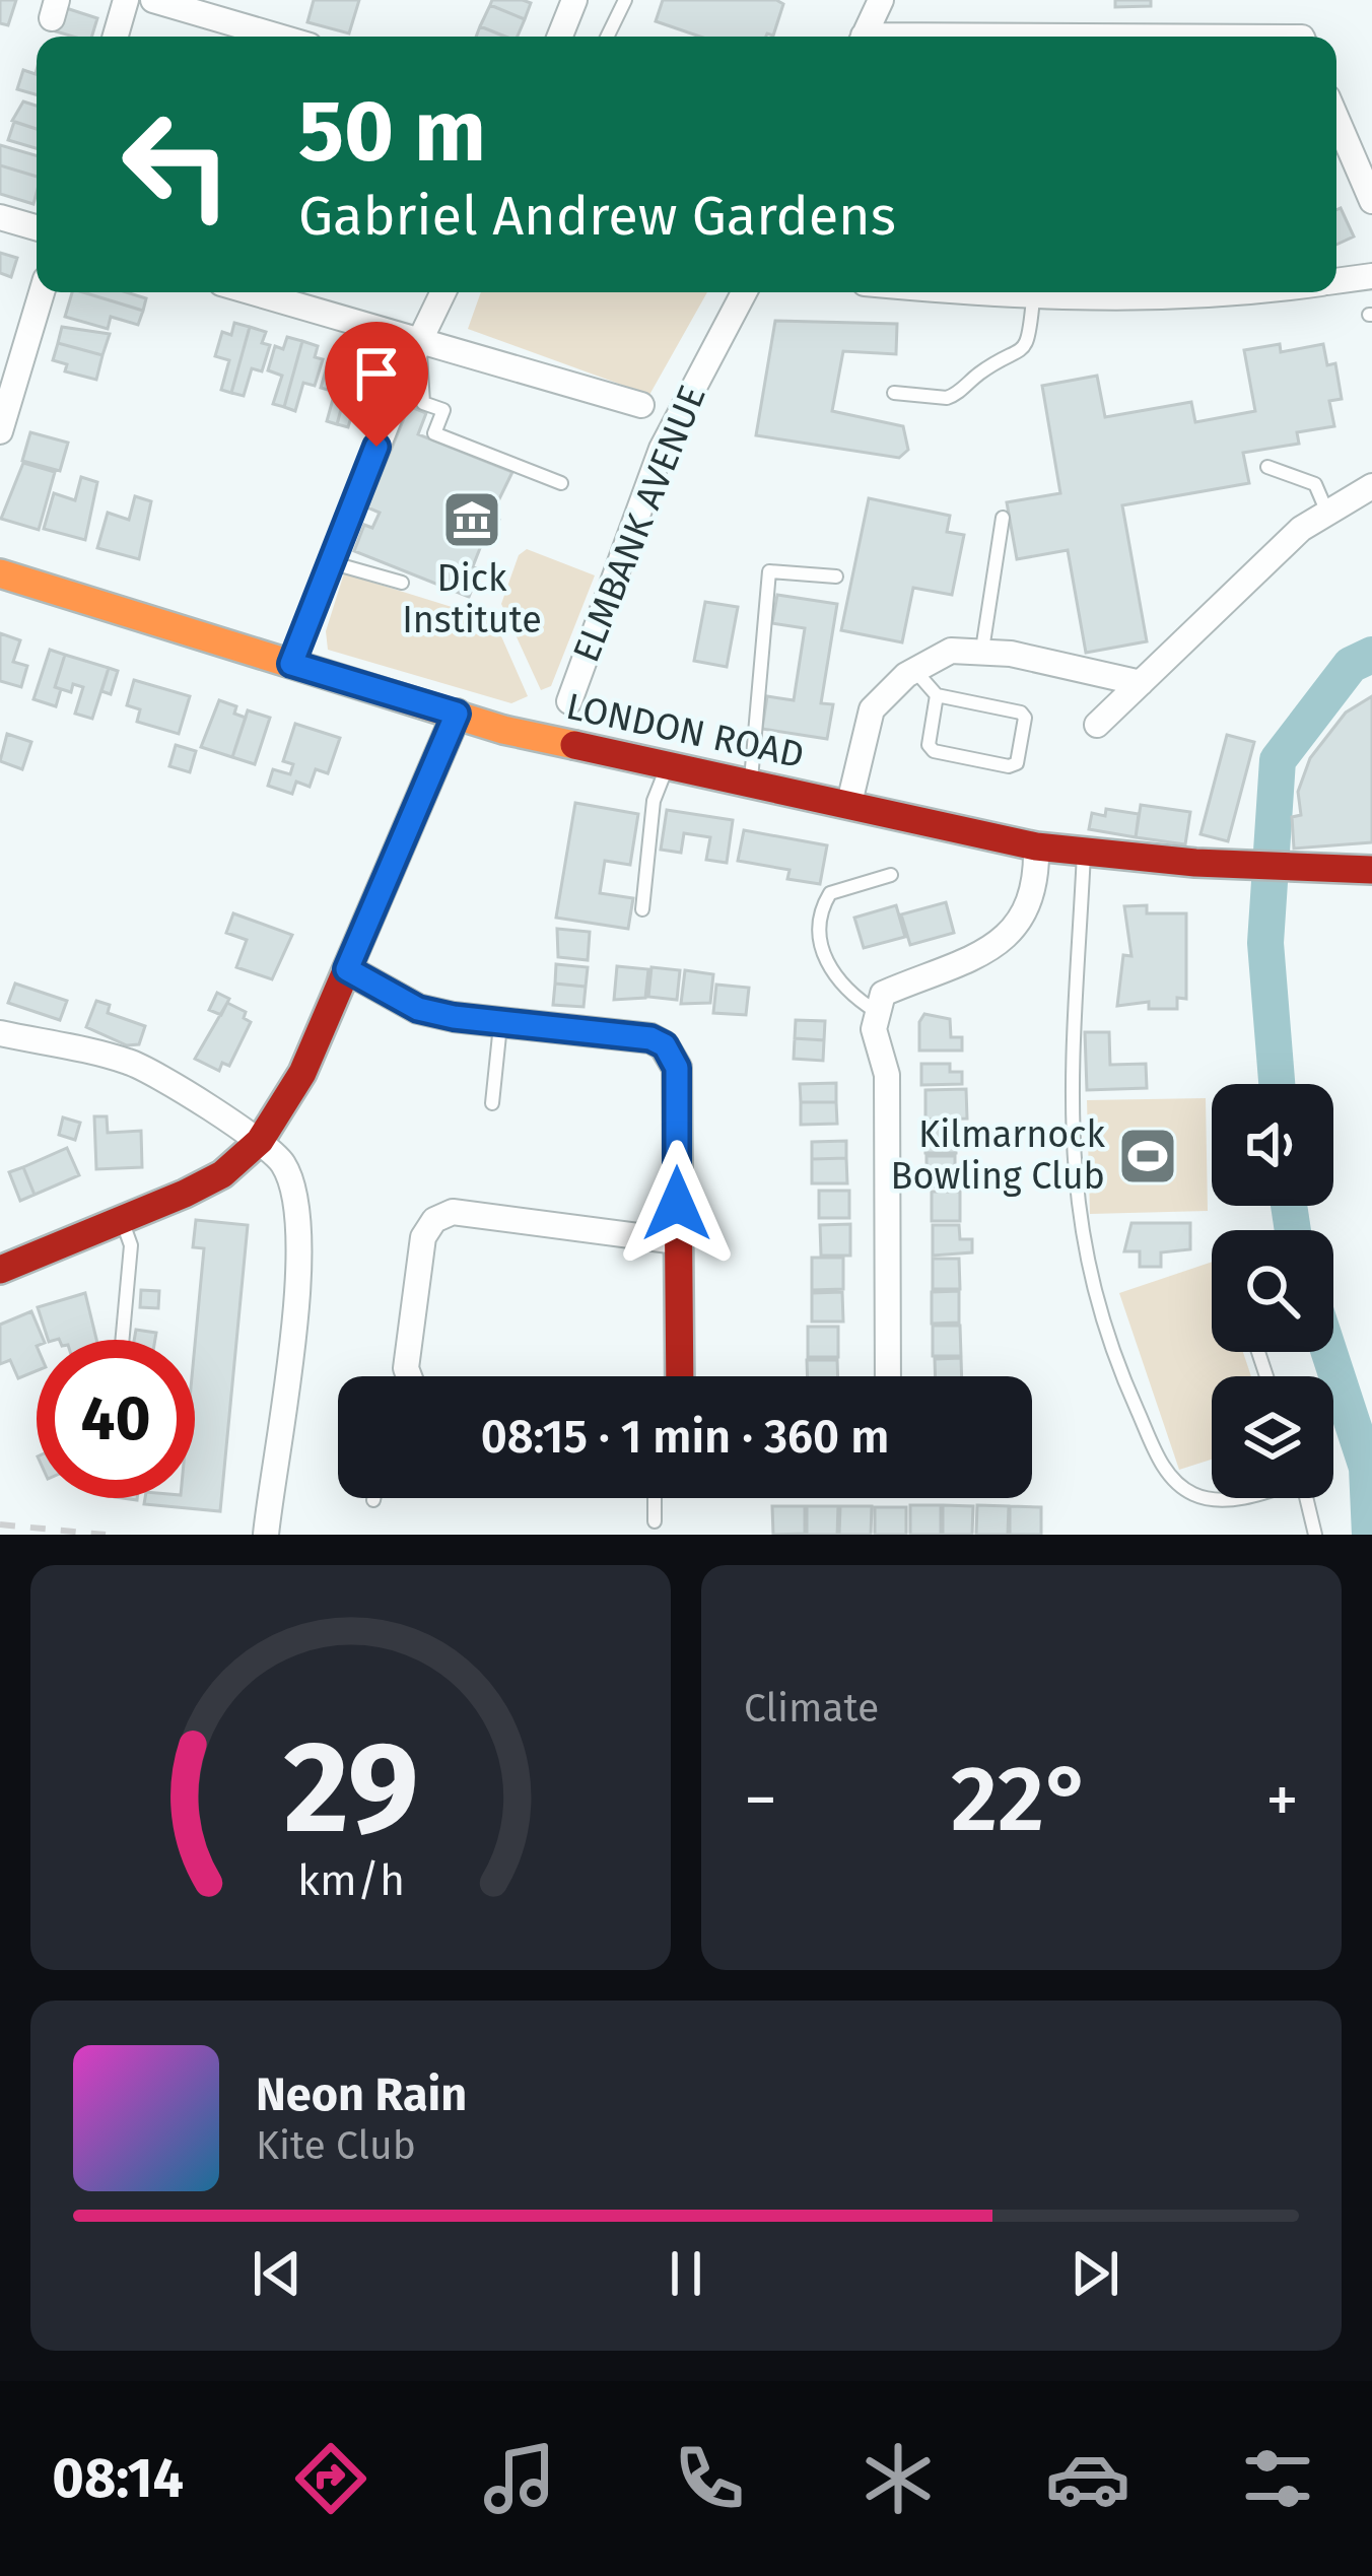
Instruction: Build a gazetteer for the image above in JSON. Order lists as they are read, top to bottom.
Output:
{
  "streets": {
    "street": ["ELMBANK AVENUE", "LONDON ROAD"]
  },
  "places": {
    "museum": ["Dick Institute"],
    "sports": ["Kilmarnock Bowling Club"]
  },
  "page": {
    "turn": ["50 m", "Gabriel Andrew Gardens"],
    "limit": "40",
    "trip": "08:15 · 1 min · 360 m",
    "tile": "Climate",
    "heat": ["−", "22°", "+"],
    "song": ["Neon Rain", "Kite Club"],
    "tabs": "08:14",
    "gauge": ["29", "km/h"]
  }
}
